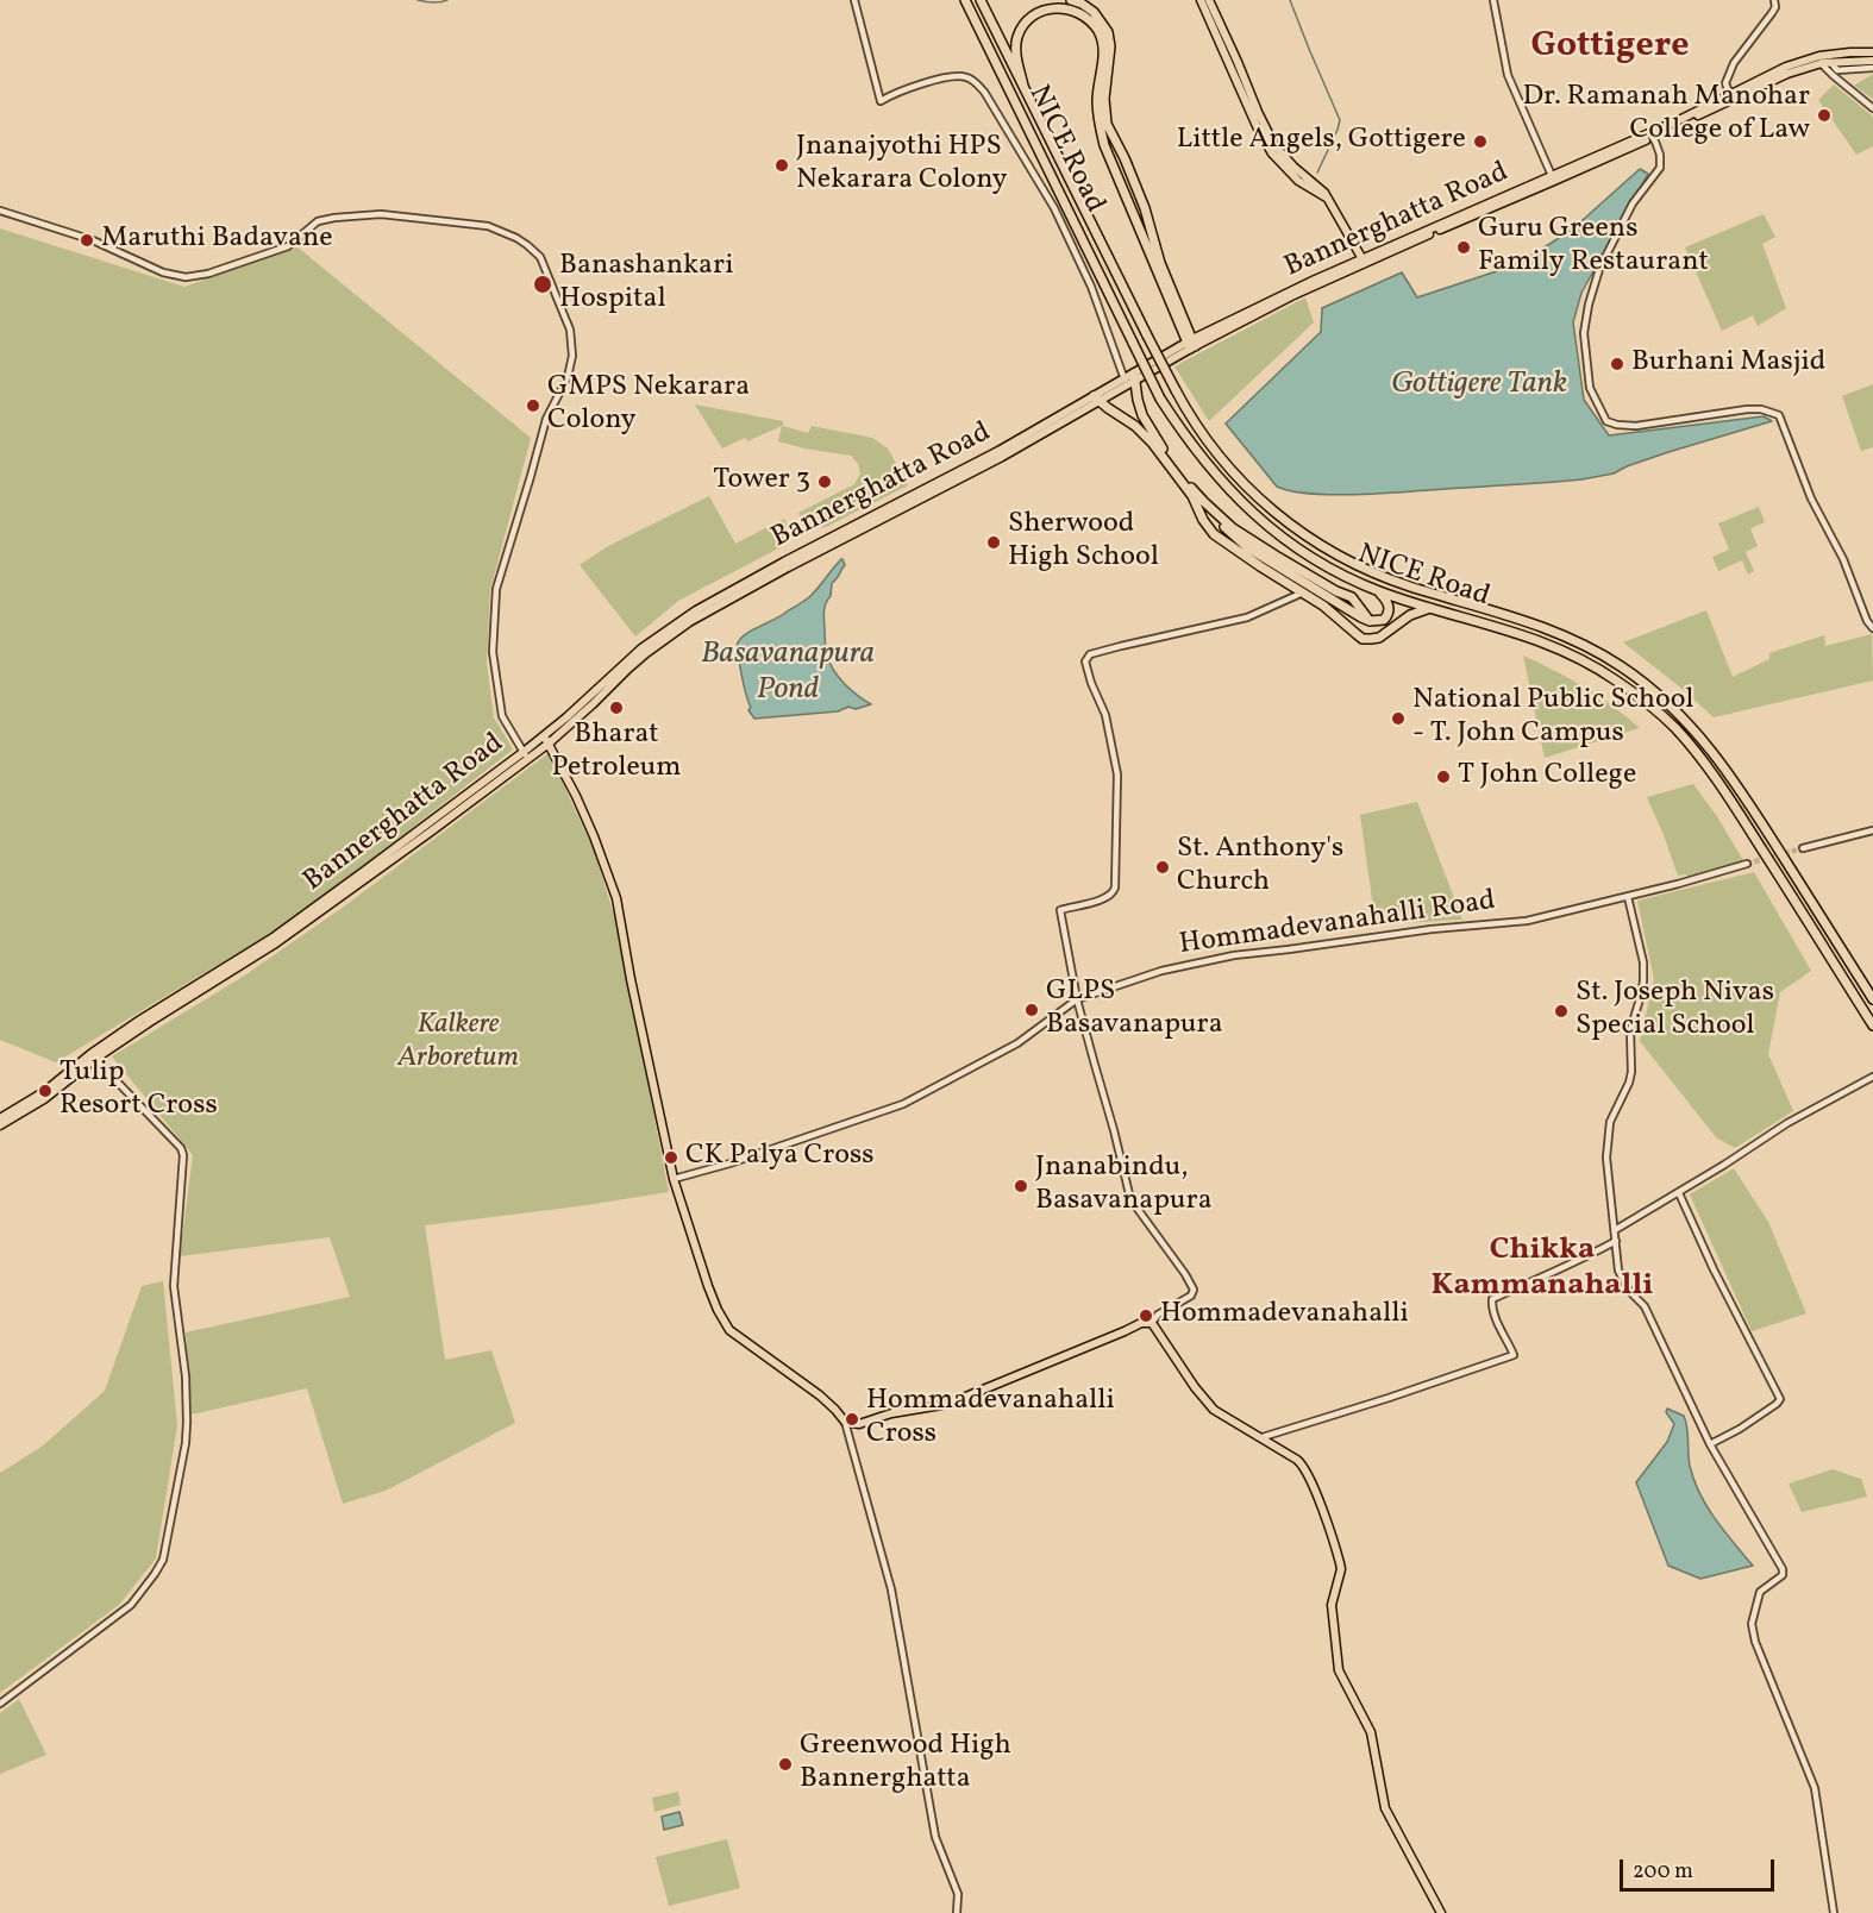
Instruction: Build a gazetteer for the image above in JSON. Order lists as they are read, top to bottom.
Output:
{
  "streets": {
    "highway": ["NICE Road"],
    "main road": ["Bannerghatta Road"],
    "street": ["Hommadevanahalli Road"]
  },
  "districts": ["Gottigere", "Chikka Kammanahalli"],
  "water": ["Gottigere Tank", "Basavanapura Pond"],
  "parks": ["Kalkere Arboretum"],
  "places": [
    "Dr. Ramanah Manohar College of Law",
    "Little Angels, Gottigere",
    "Jnanajyothi HPS Nekarara Colony",
    "Maruthi Badavane",
    "Guru Greens Family Restaurant",
    "Banashankari Hospital",
    "Burhani Masjid",
    "GMPS Nekarara Colony",
    "Tower 3",
    "Sherwood High School",
    "Bharat Petroleum",
    "National Public School - T. John Campus",
    "T John College",
    "St. Anthony's Church",
    "GLPS Basavanapura",
    "St. Joseph Nivas Special School",
    "Tulip Resort Cross",
    "CK Palya Cross",
    "Jnanabindu, Basavanapura",
    "Hommadevanahalli",
    "Hommadevanahalli Cross",
    "Greenwood High Bannerghatta"
  ],
  "scale_bar": "200 m"
}
